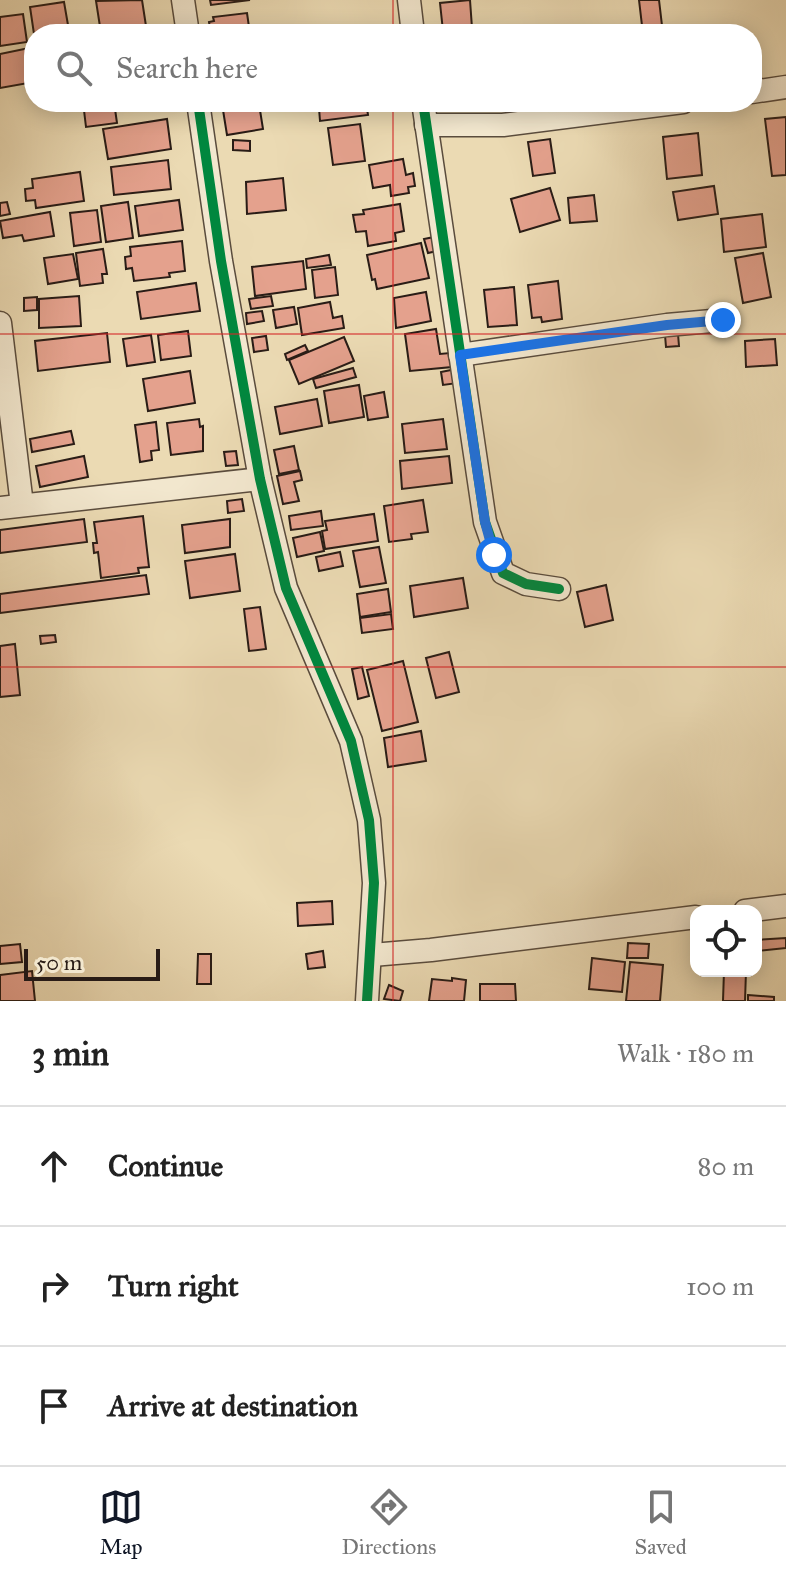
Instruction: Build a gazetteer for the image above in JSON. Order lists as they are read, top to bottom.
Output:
{
  "scale_bar": "50 m",
  "page": {
    "search": "Search here",
    "scale": "50 m",
    "heading": ["3 min", "Walk · 180 m"],
    "list": [
      ["Continue", "80 m"],
      ["Turn right", "100 m"],
      "Arrive at destination"
    ],
    "nav": ["Map", "Directions", "Saved"]
  }
}
